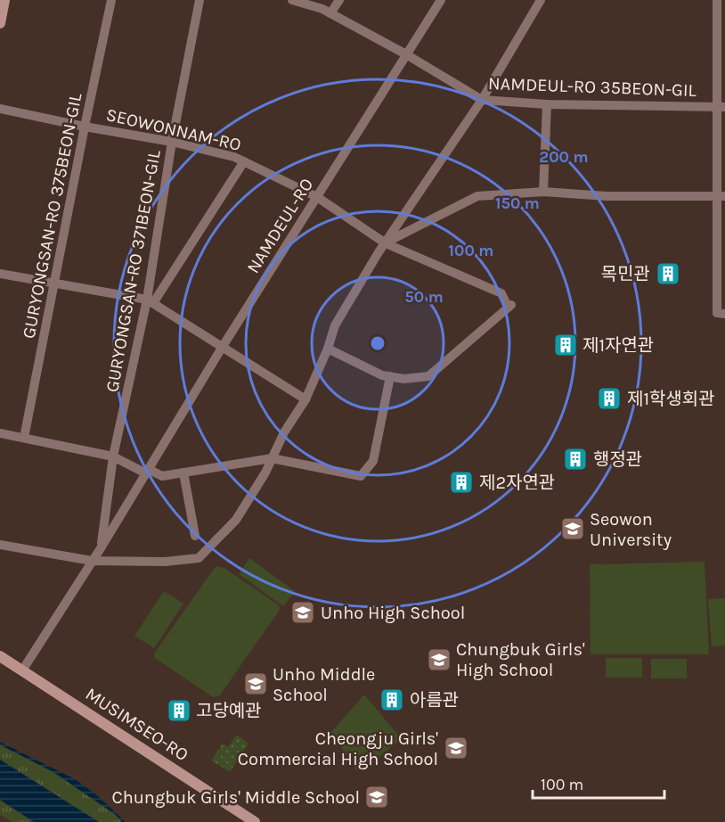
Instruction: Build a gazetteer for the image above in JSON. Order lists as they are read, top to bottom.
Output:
{
  "streets": {
    "street": [
      "NAMDEUL-RO 35BEON-GIL",
      "SEOWONNAM-RO",
      "GURYONGSAN-RO 375BEON-GIL",
      "NAMDEUL-RO",
      "GURYONGSAN-RO 371BEON-GIL",
      "MUSIMSEO-RO"
    ]
  },
  "crossings": [
    ["NAMDEUL-RO 35BEON-GIL", "NAMDEUL-RO"],
    ["SEOWONNAM-RO", "GURYONGSAN-RO 375BEON-GIL"],
    ["SEOWONNAM-RO", "NAMDEUL-RO"],
    ["SEOWONNAM-RO", "GURYONGSAN-RO 371BEON-GIL"],
    ["NAMDEUL-RO", "GURYONGSAN-RO 371BEON-GIL"],
    ["NAMDEUL-RO", "MUSIMSEO-RO"]
  ],
  "places": {
    "building": [
      "목민관",
      "제1자연관",
      "제1학생회관",
      "행정관",
      "제2자연관",
      "아름관",
      "고당예관"
    ],
    "school or university": [
      "Seowon University",
      "Unho High School",
      "Chungbuk Girls' High School",
      "Unho Middle School",
      "Cheongju Girls' Commercial High School",
      "Chungbuk Girls' Middle School"
    ]
  },
  "scale_bar": "100 m",
  "rings": [
    "200 m",
    "150 m",
    "100 m",
    "50 m"
  ]
}
